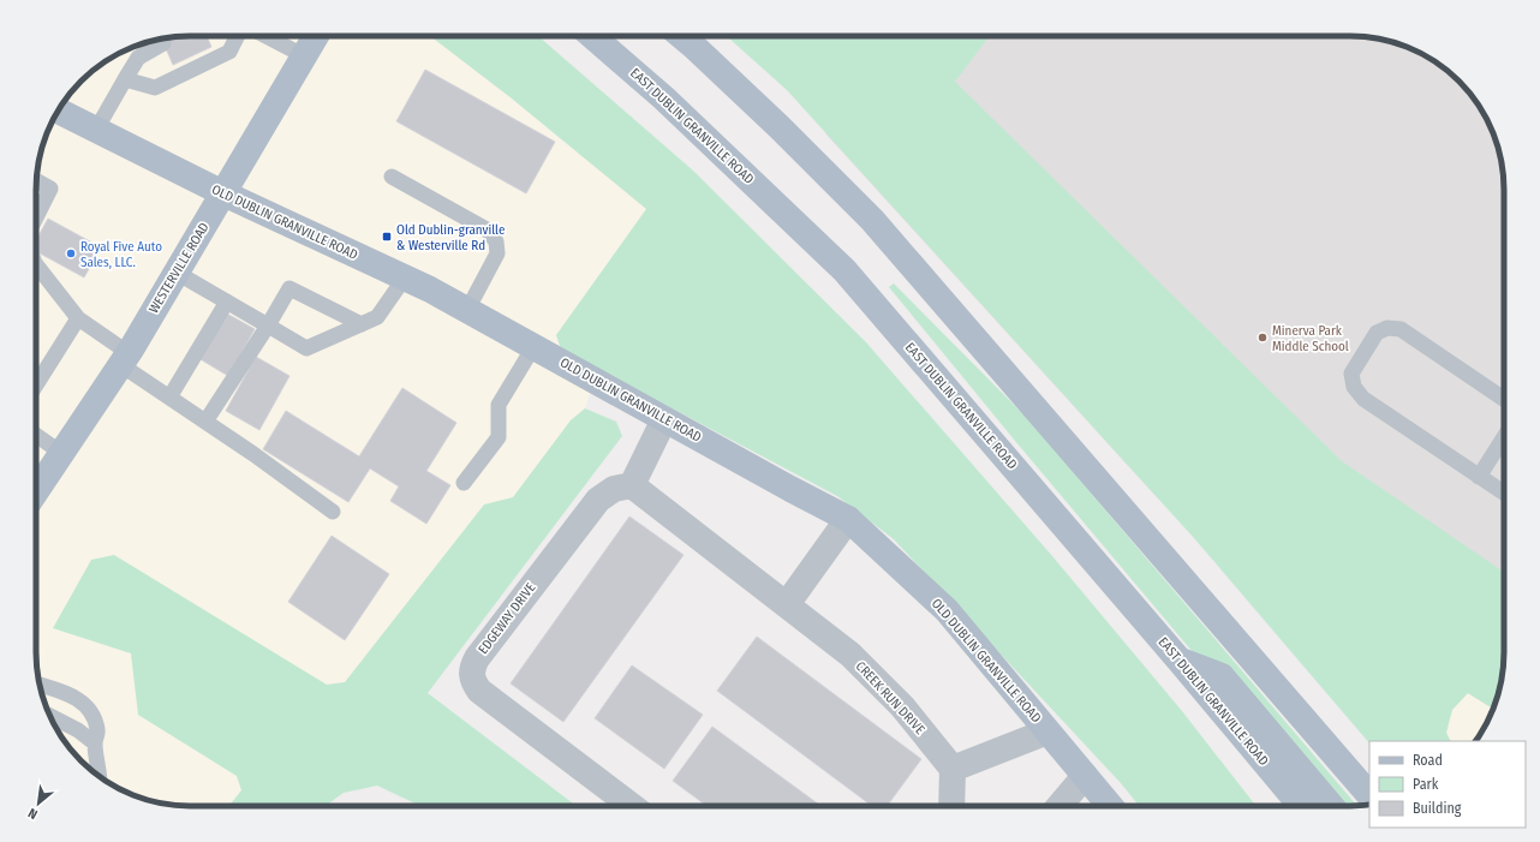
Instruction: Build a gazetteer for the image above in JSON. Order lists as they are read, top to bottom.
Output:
{
  "streets": {
    "main road": ["EAST DUBLIN GRANVILLE ROAD", "OLD DUBLIN GRANVILLE ROAD", "WESTERVILLE ROAD"],
    "street": ["EDGEWAY DRIVE", "CREEK RUN DRIVE"]
  },
  "crossings": [
    ["OLD DUBLIN GRANVILLE ROAD", "WESTERVILLE ROAD"],
    ["EDGEWAY DRIVE", "CREEK RUN DRIVE"]
  ],
  "places": {
    "transit": ["Old Dublin-granville & Westerville Rd"],
    "other": ["Royal Five Auto Sales, LLC.", "Minerva Park Middle School"]
  },
  "legend": ["Road", "Park", "Building"],
  "north": "bottom left"
}
